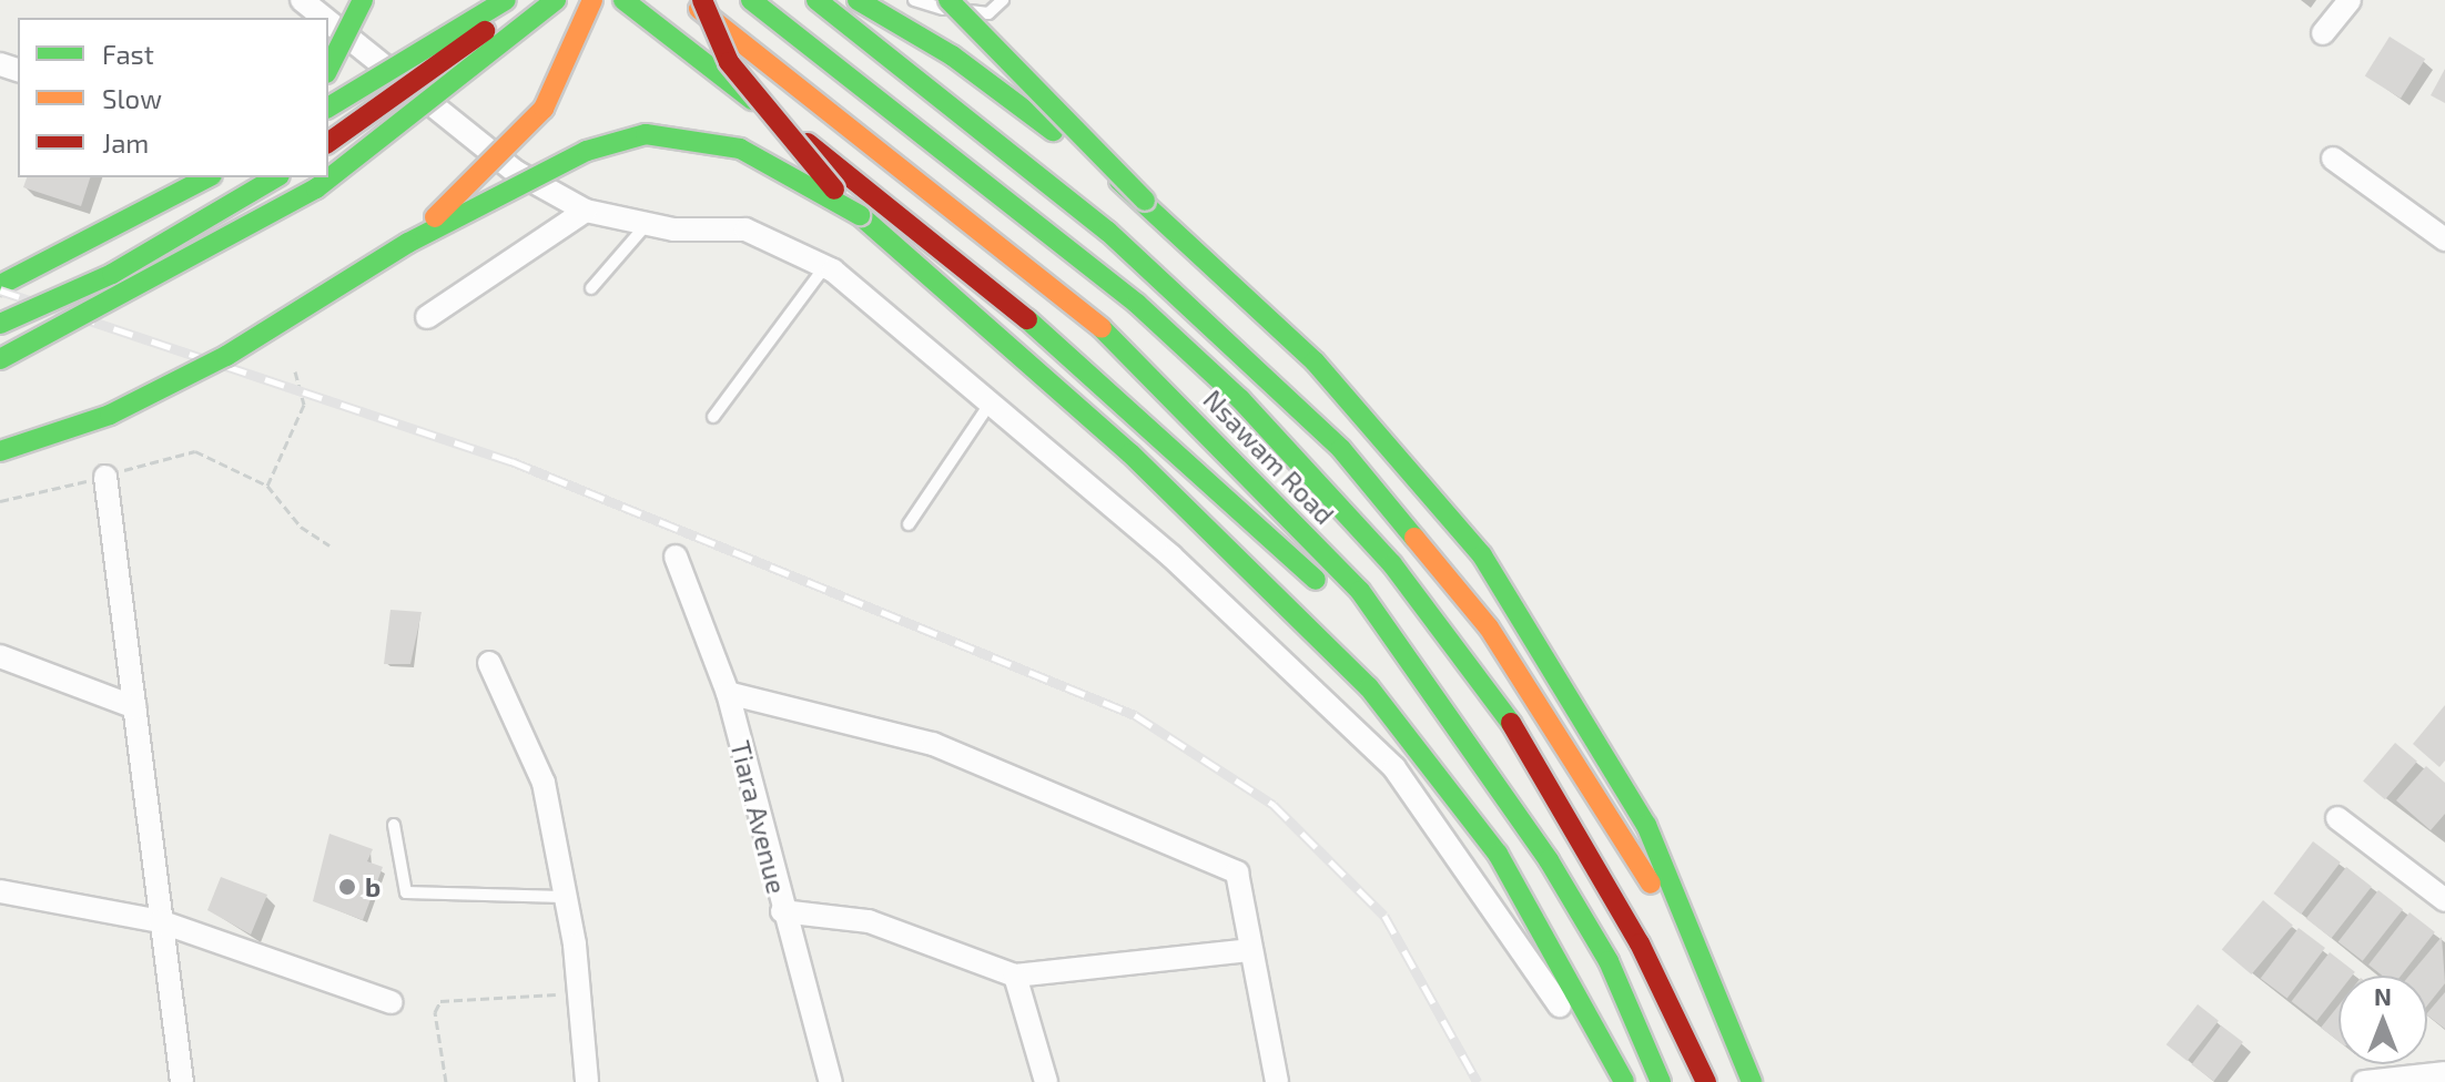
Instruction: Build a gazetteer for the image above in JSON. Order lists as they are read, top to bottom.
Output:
{
  "streets": {
    "main road": ["Nsawam Road"],
    "street": ["Tiara Avenue"]
  },
  "places": ["b"],
  "legend": ["Fast", "Slow", "Jam"],
  "north": "top"
}
